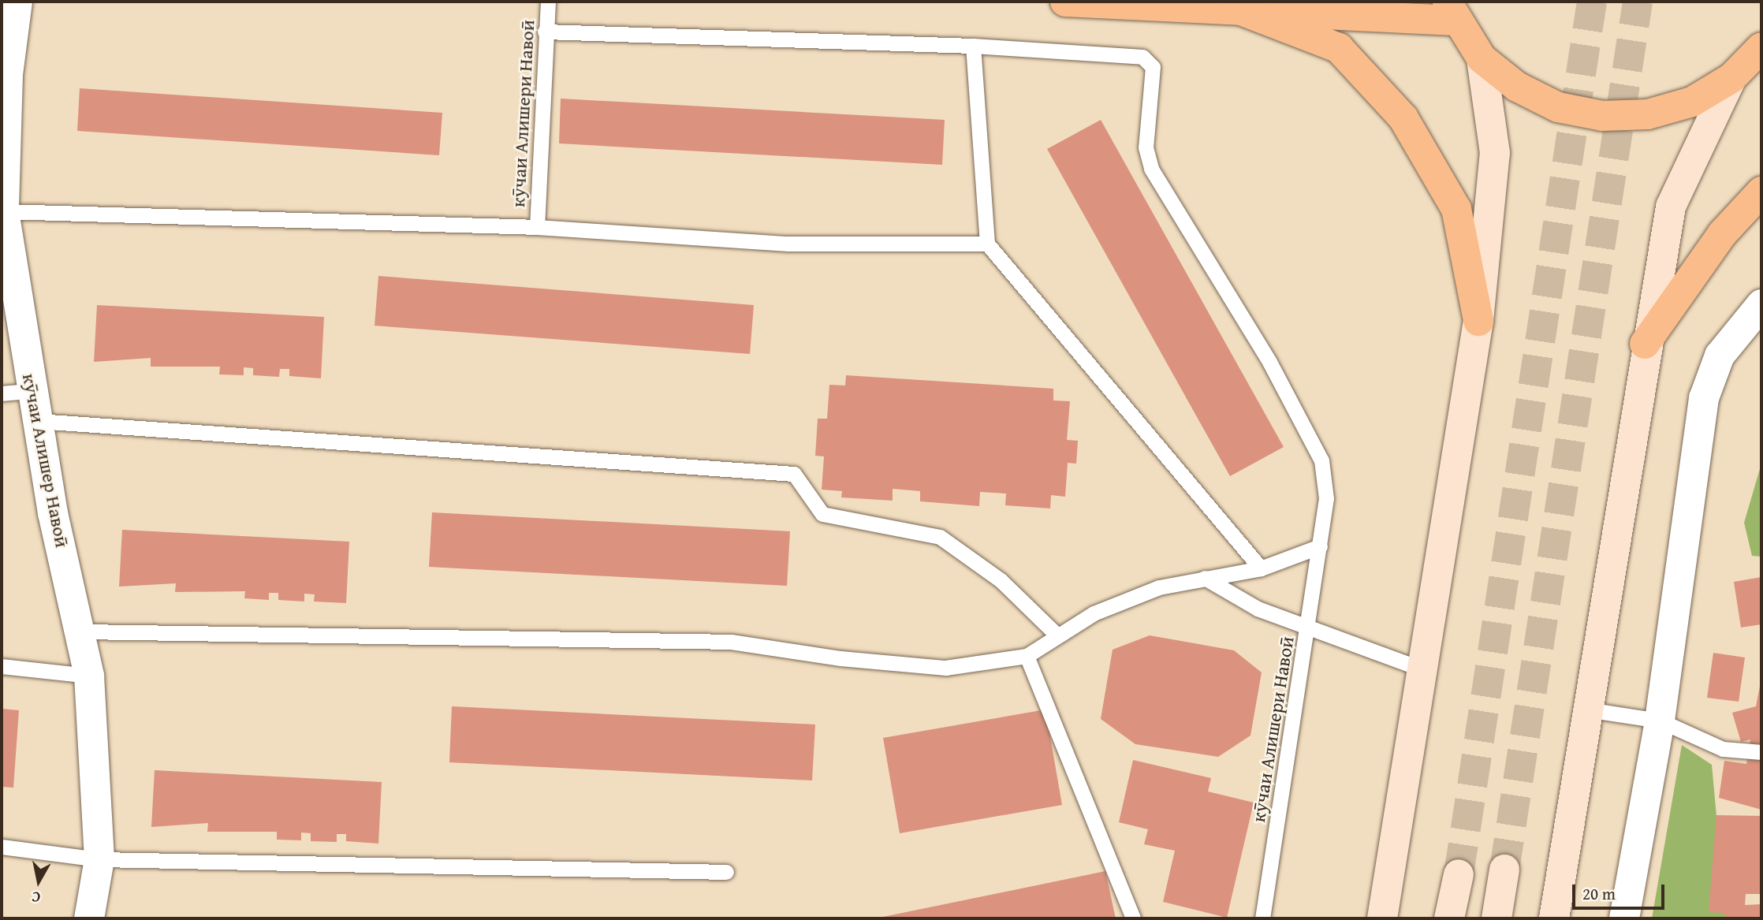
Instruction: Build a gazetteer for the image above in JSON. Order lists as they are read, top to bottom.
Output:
{
  "streets": {
    "street": ["кӯчаи Алишер Навоӣ"],
    "lane": ["кӯчаи Алишери Навоӣ"]
  },
  "scale_bar": "20 m",
  "north": "bottom"
}
